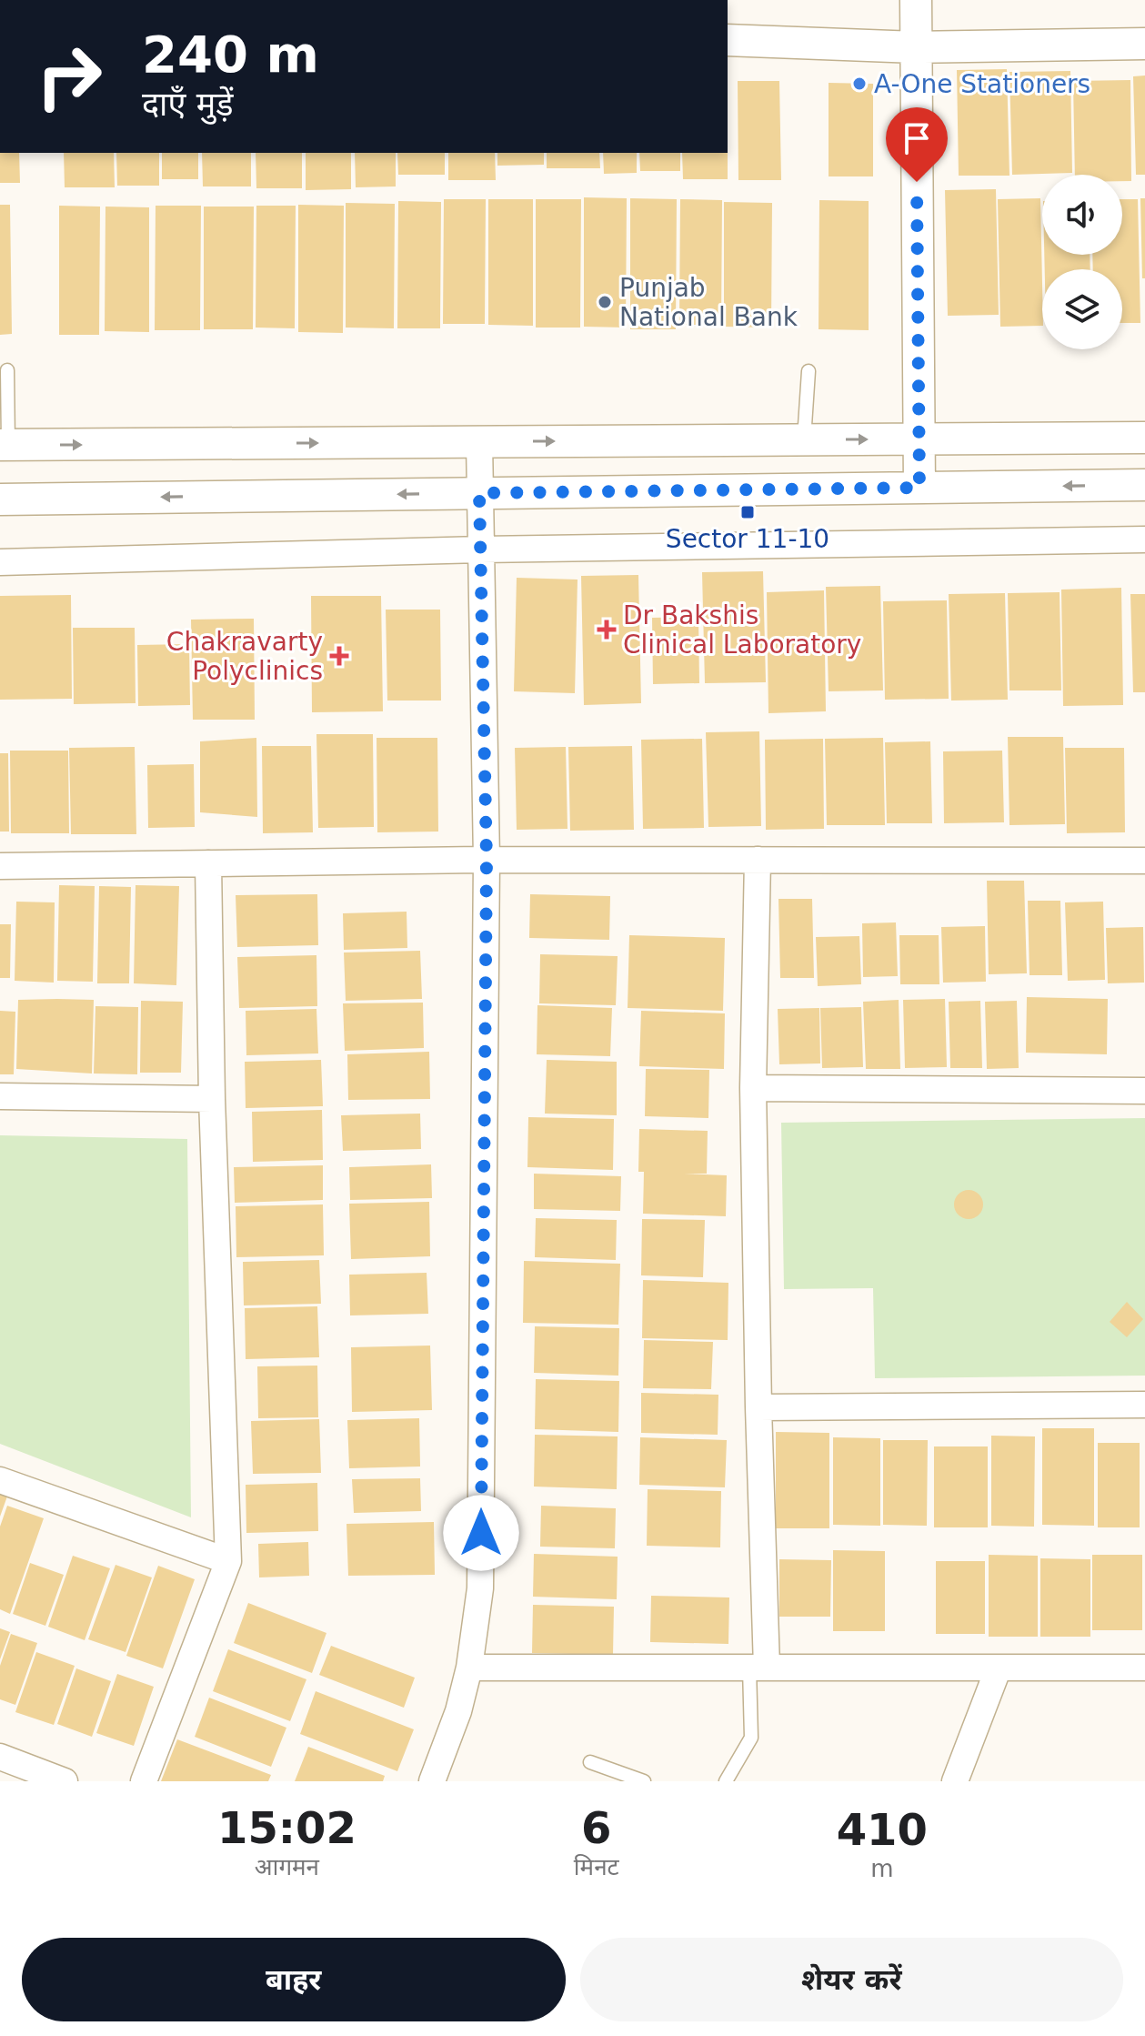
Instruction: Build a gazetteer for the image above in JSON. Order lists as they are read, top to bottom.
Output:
{
  "places": {
    "other": ["A-One Stationers", "Punjab National Bank"],
    "transit": ["Sector 11-10"],
    "health": ["Dr Bakshis Clinical Laboratory", "Chakravarty Polyclinics"]
  },
  "page": {
    "turn": ["240 m", "दाएँ मुड़ें"],
    "eta": [
      "15:02",
      "आगमन",
      "6",
      "मिनट",
      "410",
      "m"
    ],
    "buttons": ["बाहर", "शेयर करें"]
  }
}
